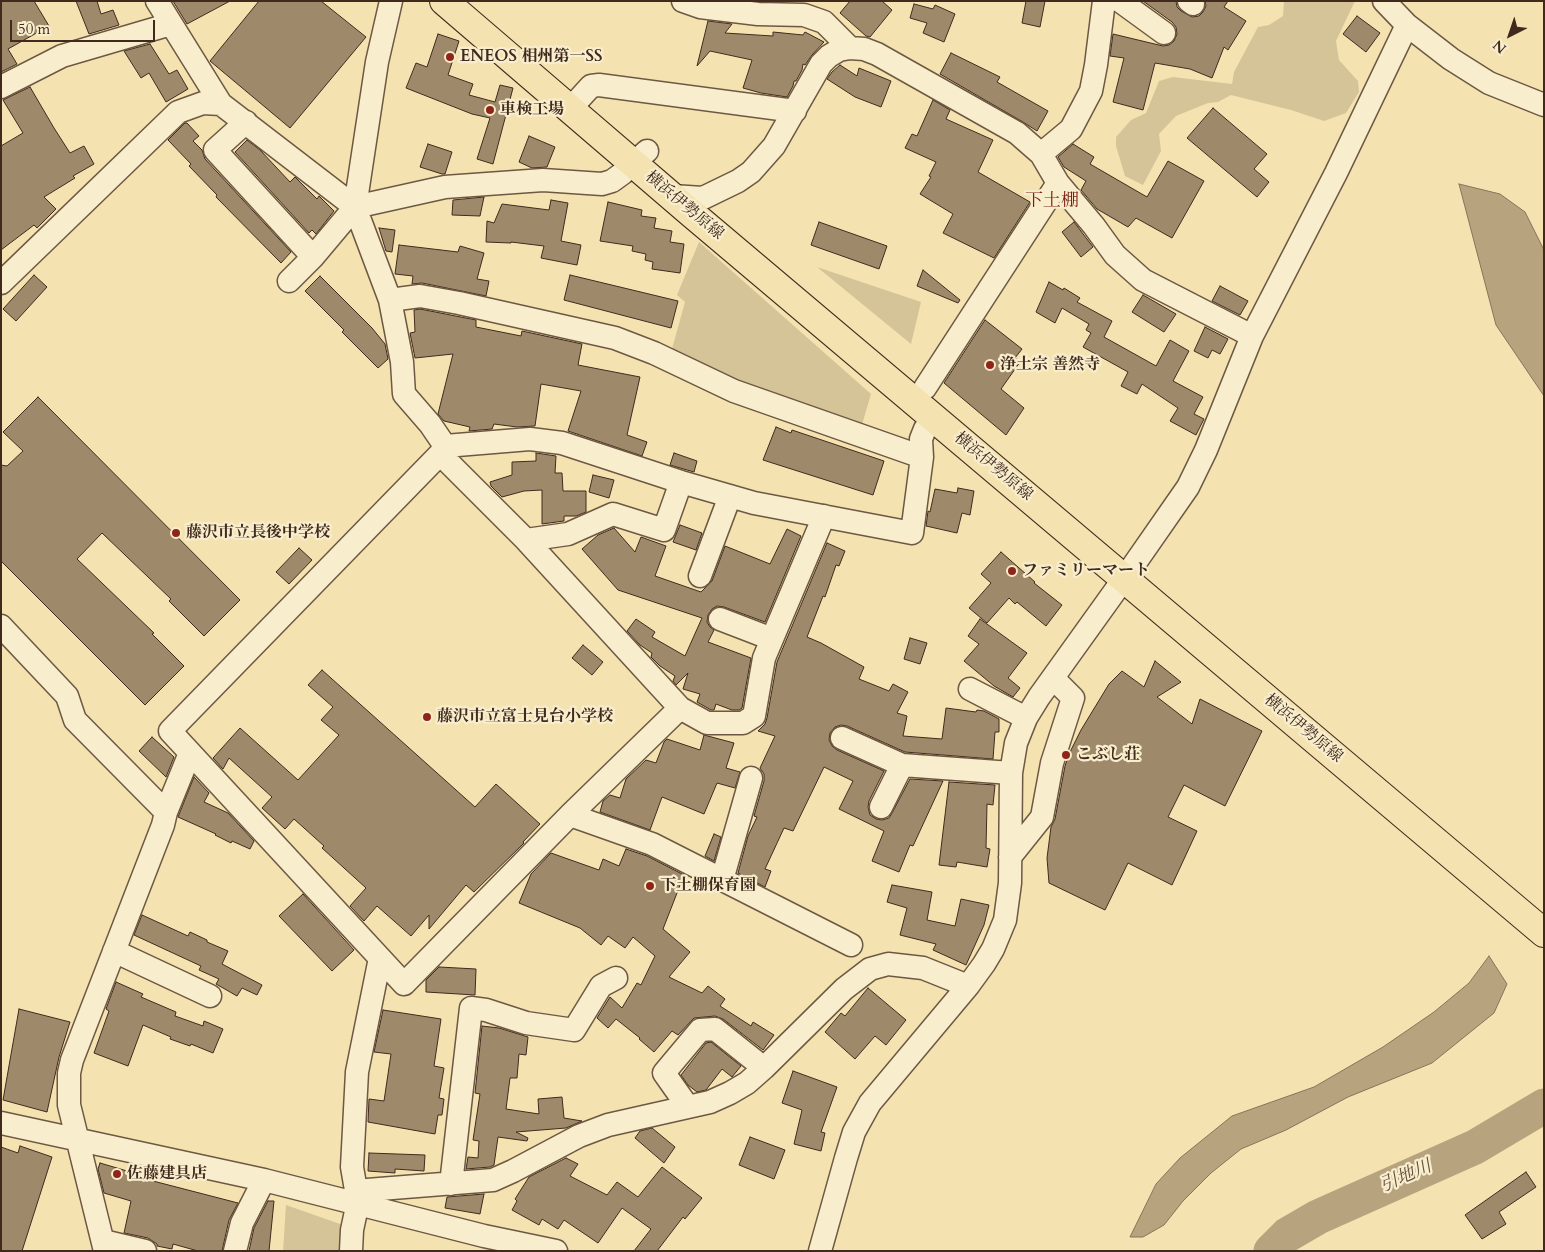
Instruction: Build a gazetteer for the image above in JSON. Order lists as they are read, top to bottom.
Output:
{
  "streets": {
    "main road": ["横浜伊勢原線"]
  },
  "districts": ["下土棚"],
  "water": ["引地川"],
  "places": [
    "ENEOS 相州第一SS",
    "車検工場",
    "浄土宗 善然寺",
    "藤沢市立長後中学校",
    "ファミリーマート",
    "藤沢市立富士見台小学校",
    "こぶし荘",
    "下土棚保育園",
    "佐藤建具店"
  ],
  "scale_bar": "50 m",
  "north": "bottom left"
}
